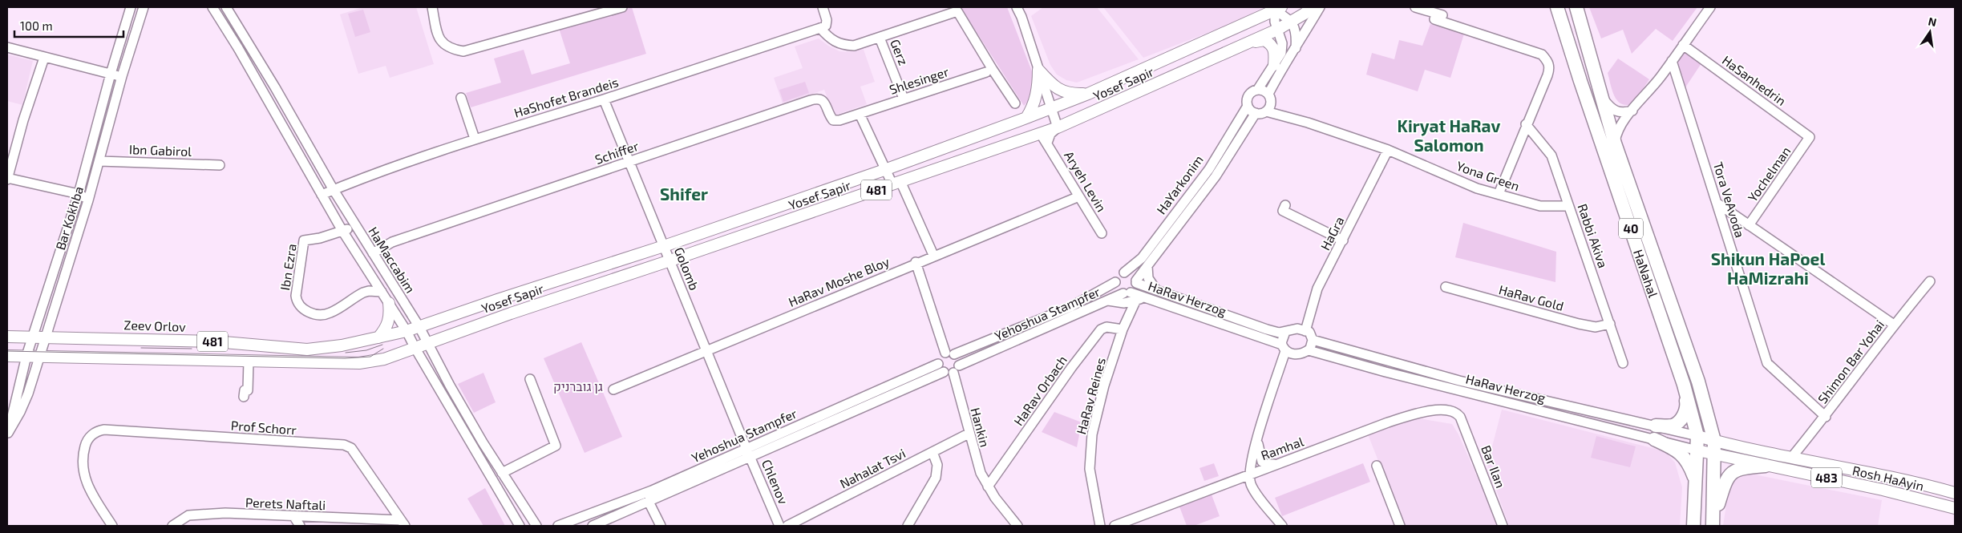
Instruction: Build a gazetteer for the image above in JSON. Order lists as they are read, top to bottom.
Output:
{
  "streets": {
    "highway": ["40", "HaNahal"],
    "main road": [
      "Yosef Sapir",
      "481",
      "Zeev Orlov",
      "483",
      "Rosh HaAyin"
    ],
    "street": [
      "Gerz",
      "Shlesinger",
      "HaSanhedrin",
      "HaShofet Brandeis",
      "Ibn Gabirol",
      "Schiffer",
      "Yochelman",
      "Yona Green",
      "Aryeh Levin",
      "HaYarkonim",
      "Tora VeAvoda",
      "Bar Kokhba",
      "HaGra",
      "Rabbi Akiva",
      "HaMaccabim",
      "Ibn Ezra",
      "Golomb",
      "HaRav Moshe Bloy",
      "HaRav Gold",
      "HaRav Herzog",
      "Yehoshua Stampfer",
      "Shimon Bar Yohai",
      "HaRav Orbach",
      "HaRav Reines",
      "Prof Schorr",
      "Hankin",
      "Ramhal",
      "Bar Ilan",
      "Nahalat Tsvi",
      "Chlenov",
      "Perets Naftali"
    ]
  },
  "crossings": [
    ["Gerz", "Shlesinger"],
    ["Shlesinger", "Schiffer"],
    ["HaSanhedrin", "Yochelman"],
    ["Yosef Sapir", "Aryeh Levin"],
    ["Yosef Sapir", "481"],
    ["Yosef Sapir", "HaMaccabim"],
    ["Yosef Sapir", "Golomb"],
    ["Yosef Sapir", "Zeev Orlov"],
    ["HaShofet Brandeis", "HaMaccabim"],
    ["HaShofet Brandeis", "Golomb"],
    ["Ibn Gabirol", "Bar Kokhba"],
    ["Schiffer", "HaMaccabim"],
    ["Schiffer", "Golomb"],
    ["Yona Green", "HaYarkonim"],
    ["Yona Green", "HaGra"],
    ["Yona Green", "Rabbi Akiva"],
    ["HaYarkonim", "HaRav Herzog"],
    ["HaYarkonim", "Yehoshua Stampfer"],
    ["HaYarkonim", "HaRav Reines"],
    ["481", "Bar Kokhba"],
    ["481", "HaMaccabim"],
    ["Tora VeAvoda", "Shimon Bar Yohai"],
    ["Bar Kokhba", "Zeev Orlov"],
    ["40", "HaNahal"],
    ["40", "HaRav Herzog"],
    ["40", "Rosh HaAyin"],
    ["HaGra", "HaRav Herzog"],
    ["Rabbi Akiva", "HaRav Gold"],
    ["HaMaccabim", "Ibn Ezra"],
    ["HaMaccabim", "Zeev Orlov"],
    ["Golomb", "HaRav Moshe Bloy"],
    ["Golomb", "Yehoshua Stampfer"],
    ["Golomb", "Chlenov"],
    ["HaNahal", "HaRav Herzog"],
    ["HaNahal", "Rosh HaAyin"],
    ["HaRav Herzog", "Yehoshua Stampfer"],
    ["HaRav Herzog", "HaRav Reines"],
    ["HaRav Herzog", "Rosh HaAyin"],
    ["Yehoshua Stampfer", "HaRav Reines"],
    ["Yehoshua Stampfer", "Hankin"],
    ["Yehoshua Stampfer", "Chlenov"],
    ["Shimon Bar Yohai", "Rosh HaAyin"],
    ["HaRav Orbach", "HaRav Reines"],
    ["HaRav Orbach", "Hankin"],
    ["Prof Schorr", "Perets Naftali"],
    ["Hankin", "Nahalat Tsvi"],
    ["Ramhal", "Bar Ilan"]
  ],
  "districts": ["Kiryat HaRav Salomon", "Shifer", "Shikun HaPoel HaMizrahi"],
  "parks": ["גן גוברניק"],
  "scale_bar": "100 m",
  "north": "top"
}
